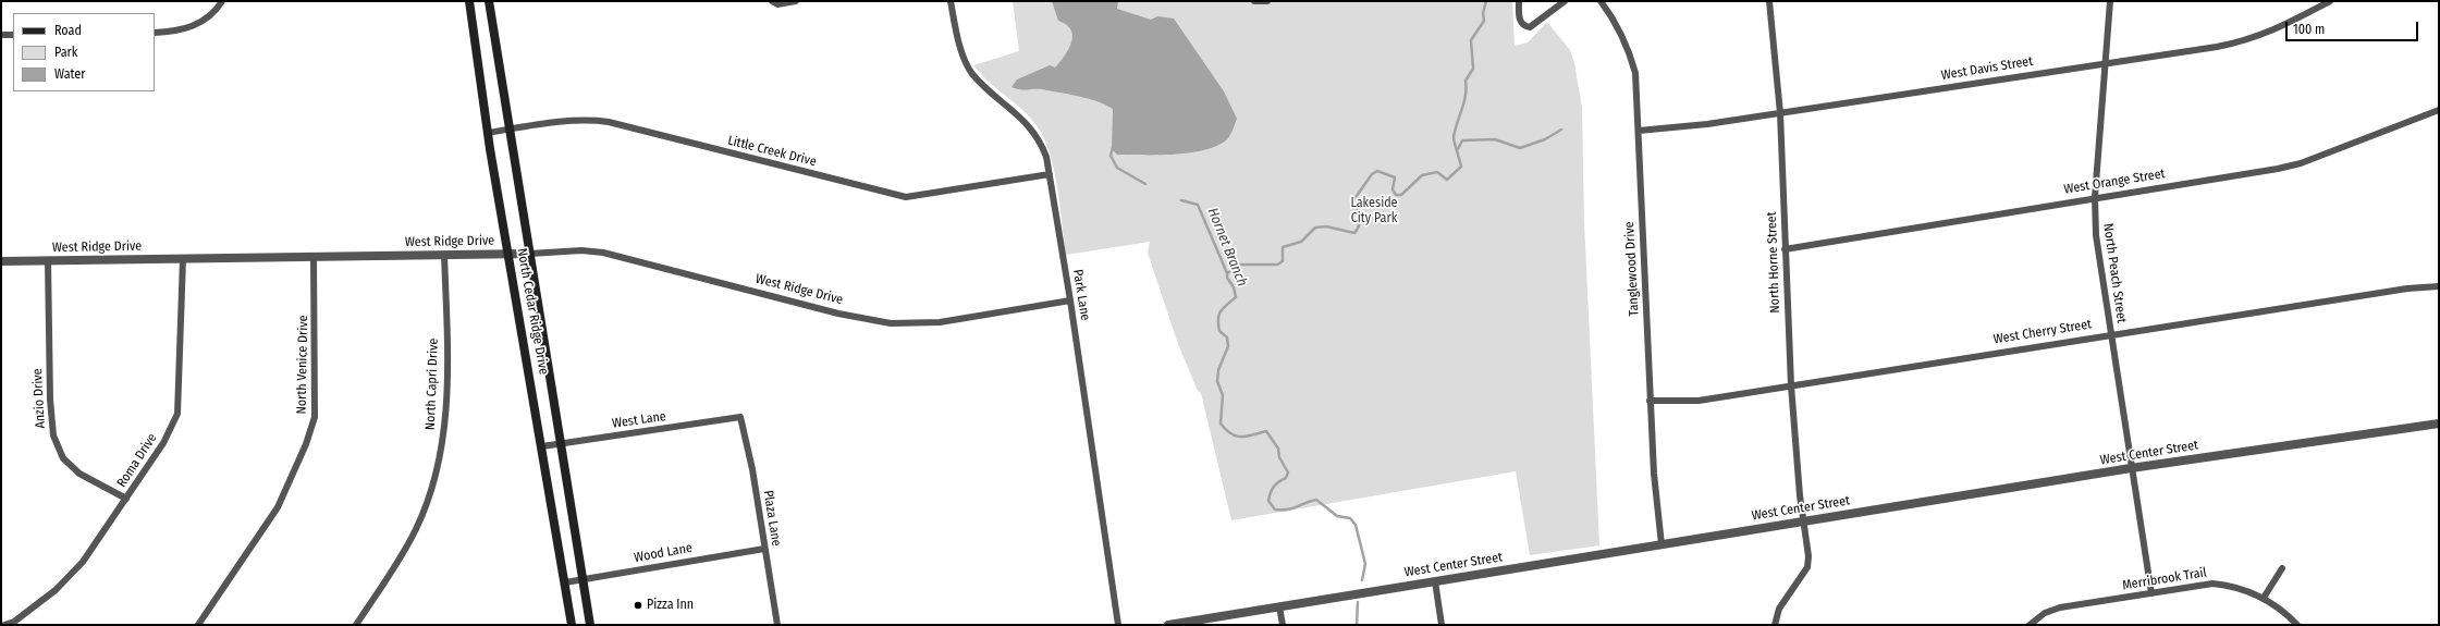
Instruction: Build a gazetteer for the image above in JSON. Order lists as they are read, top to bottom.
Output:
{
  "streets": {
    "main road": ["North Cedar Ridge Drive"],
    "street": [
      "West Davis Street",
      "Little Creek Drive",
      "West Orange Street",
      "West Ridge Drive",
      "North Horne Street",
      "Tanglewood Drive",
      "North Peach Street",
      "Park Lane",
      "West Cherry Street",
      "North Venice Drive",
      "North Capri Drive",
      "Anzio Drive",
      "West Lane",
      "West Center Street",
      "Roma Drive",
      "Plaza Lane",
      "Wood Lane",
      "Merribrook Trail"
    ]
  },
  "crossings": [
    ["West Davis Street", "North Horne Street"],
    ["West Davis Street", "Tanglewood Drive"],
    ["West Davis Street", "North Peach Street"],
    ["Little Creek Drive", "Park Lane"],
    ["Little Creek Drive", "North Cedar Ridge Drive"],
    ["West Orange Street", "North Horne Street"],
    ["West Orange Street", "North Peach Street"],
    ["West Ridge Drive", "Park Lane"],
    ["West Ridge Drive", "North Cedar Ridge Drive"],
    ["West Ridge Drive", "North Venice Drive"],
    ["West Ridge Drive", "North Capri Drive"],
    ["West Ridge Drive", "Anzio Drive"],
    ["West Ridge Drive", "Roma Drive"],
    ["North Horne Street", "West Cherry Street"],
    ["North Horne Street", "West Center Street"],
    ["Tanglewood Drive", "West Cherry Street"],
    ["Tanglewood Drive", "West Center Street"],
    ["North Peach Street", "West Cherry Street"],
    ["North Peach Street", "West Center Street"],
    ["North Peach Street", "Merribrook Trail"],
    ["North Cedar Ridge Drive", "West Lane"],
    ["North Cedar Ridge Drive", "Wood Lane"],
    ["Anzio Drive", "Roma Drive"],
    ["West Lane", "Plaza Lane"],
    ["Plaza Lane", "Wood Lane"]
  ],
  "water": ["Hornet Branch"],
  "parks": ["Lakeside City Park"],
  "places": ["Pizza Inn"],
  "legend": ["Road", "Park", "Water"],
  "scale_bar": "100 m"
}
